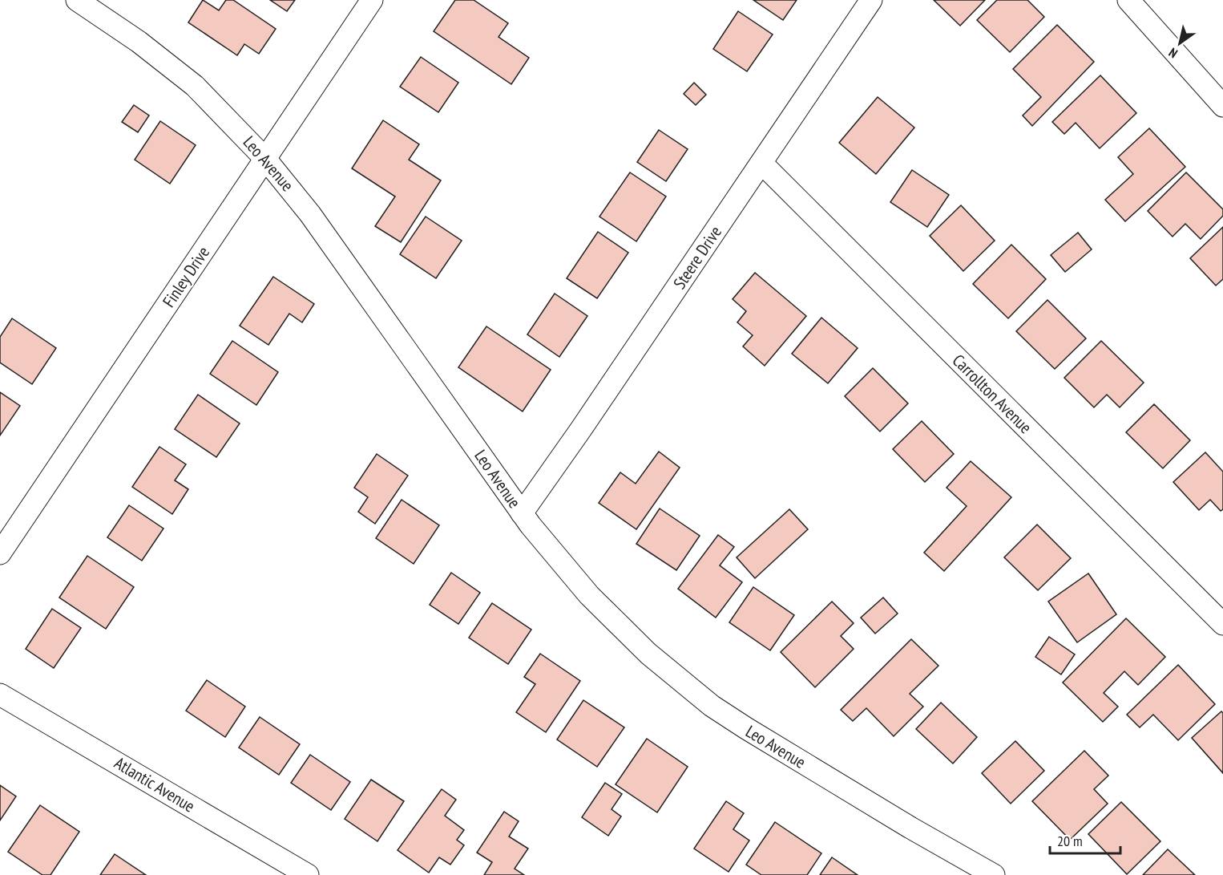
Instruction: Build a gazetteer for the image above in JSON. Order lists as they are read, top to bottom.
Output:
{
  "streets": {
    "street": [
      "Leo Avenue",
      "Steere Drive",
      "Finley Drive",
      "Carrollton Avenue",
      "Atlantic Avenue"
    ]
  },
  "crossings": [
    ["Leo Avenue", "Steere Drive"],
    ["Leo Avenue", "Finley Drive"],
    ["Steere Drive", "Carrollton Avenue"]
  ],
  "scale_bar": "20 m",
  "north": "bottom left"
}
